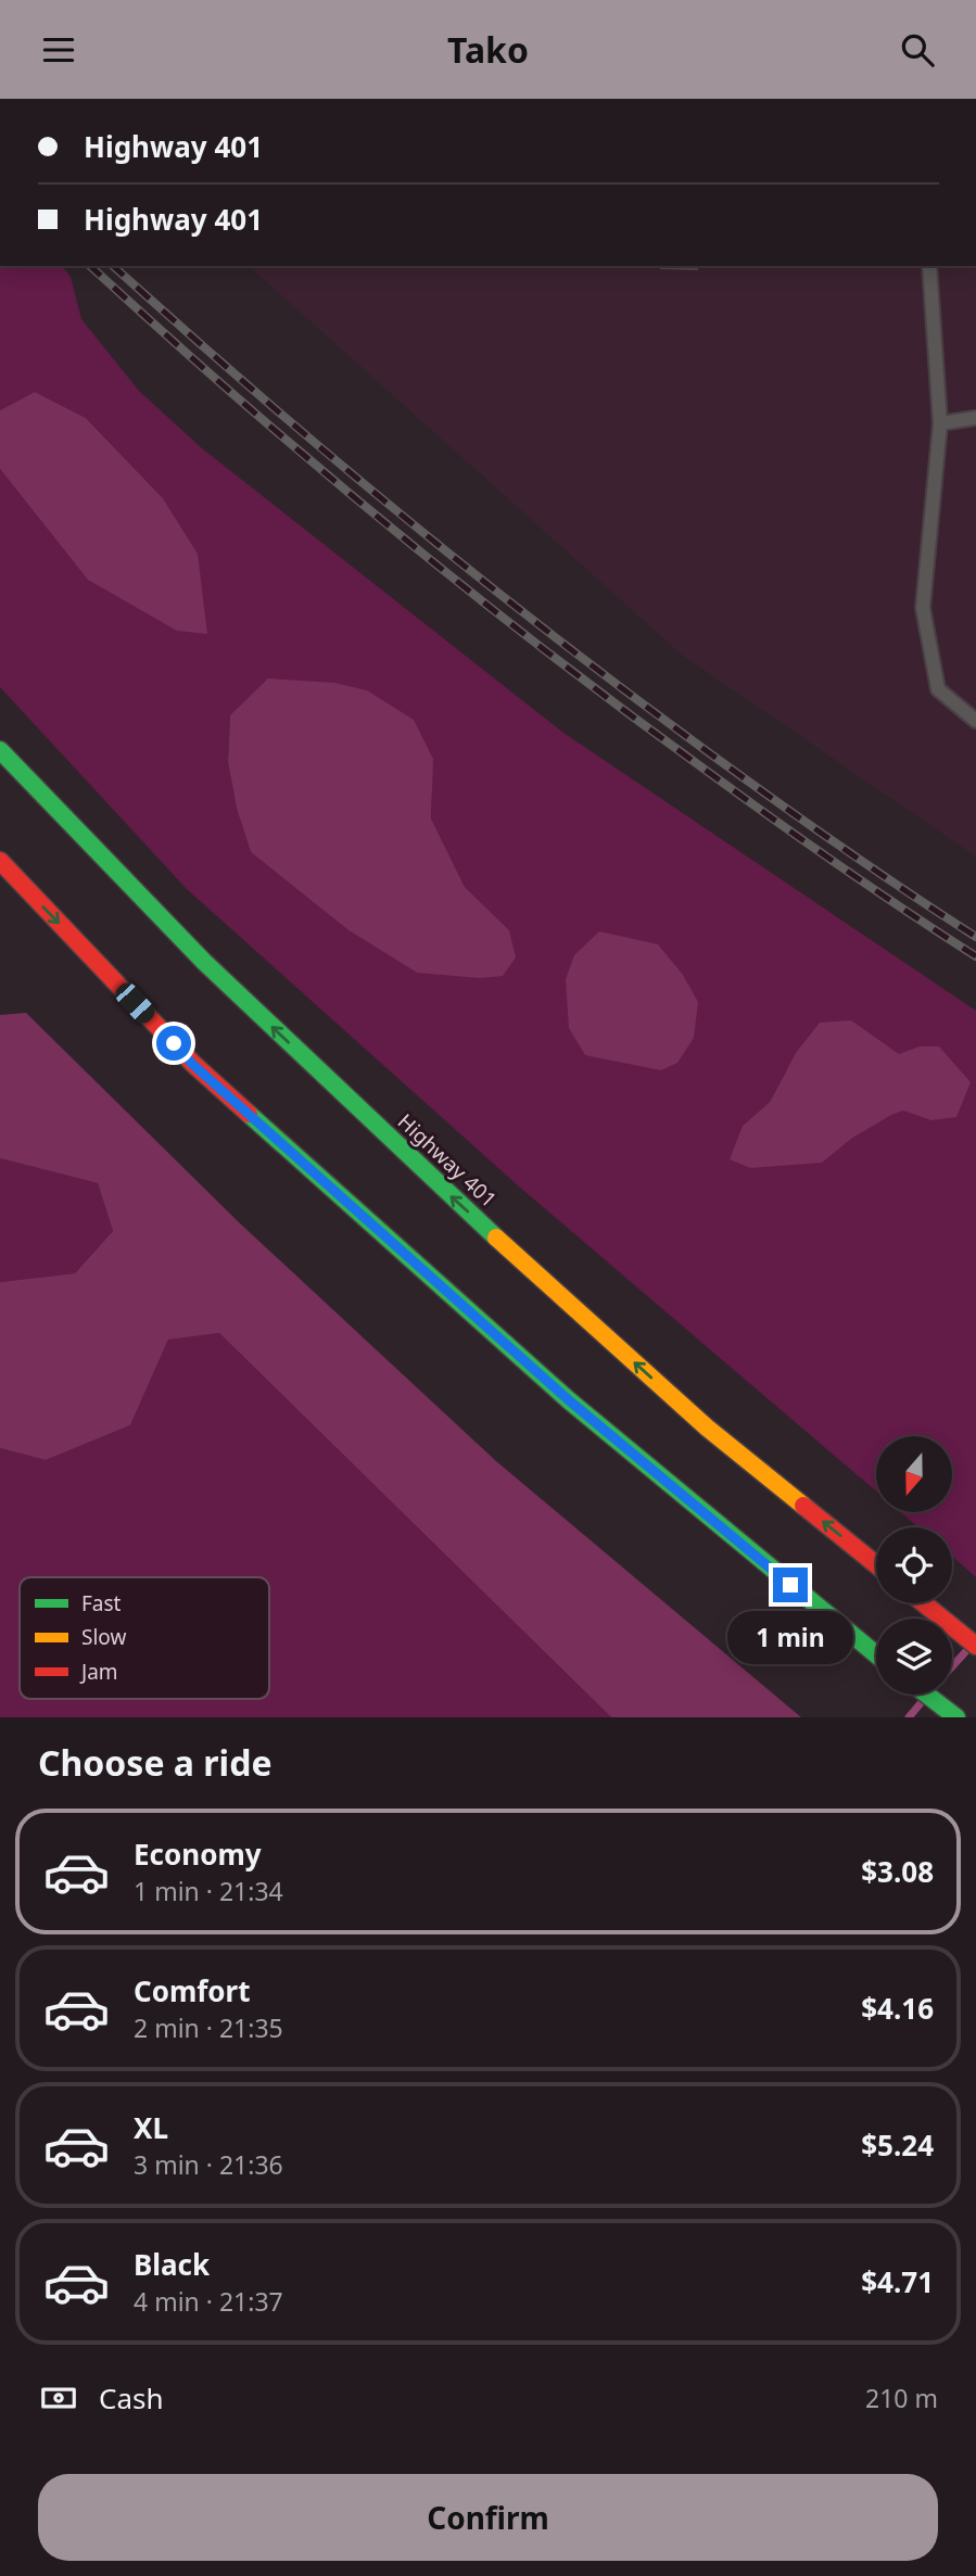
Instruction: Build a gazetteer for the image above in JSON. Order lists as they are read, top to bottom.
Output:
{
  "streets": {
    "highway": ["Highway 401"]
  },
  "legend": ["Fast", "Slow", "Jam"],
  "north": "bottom",
  "page": {
    "header": "Tako",
    "banner": ["Highway 401", "Highway 401"],
    "bubble": "1 min",
    "heading": "Choose a ride",
    "list": [
      {
        "name": "Economy",
        "note": "1 min · 21:34",
        "value": "$3.08"
      },
      {
        "name": "Comfort",
        "note": "2 min · 21:35",
        "value": "$4.16"
      },
      {
        "name": "XL",
        "note": "3 min · 21:36",
        "value": "$5.24"
      },
      {
        "name": "Black",
        "note": "4 min · 21:37",
        "value": "$4.71"
      }
    ],
    "pay": ["Cash", "210 m"],
    "buttons": "Confirm"
  }
}
